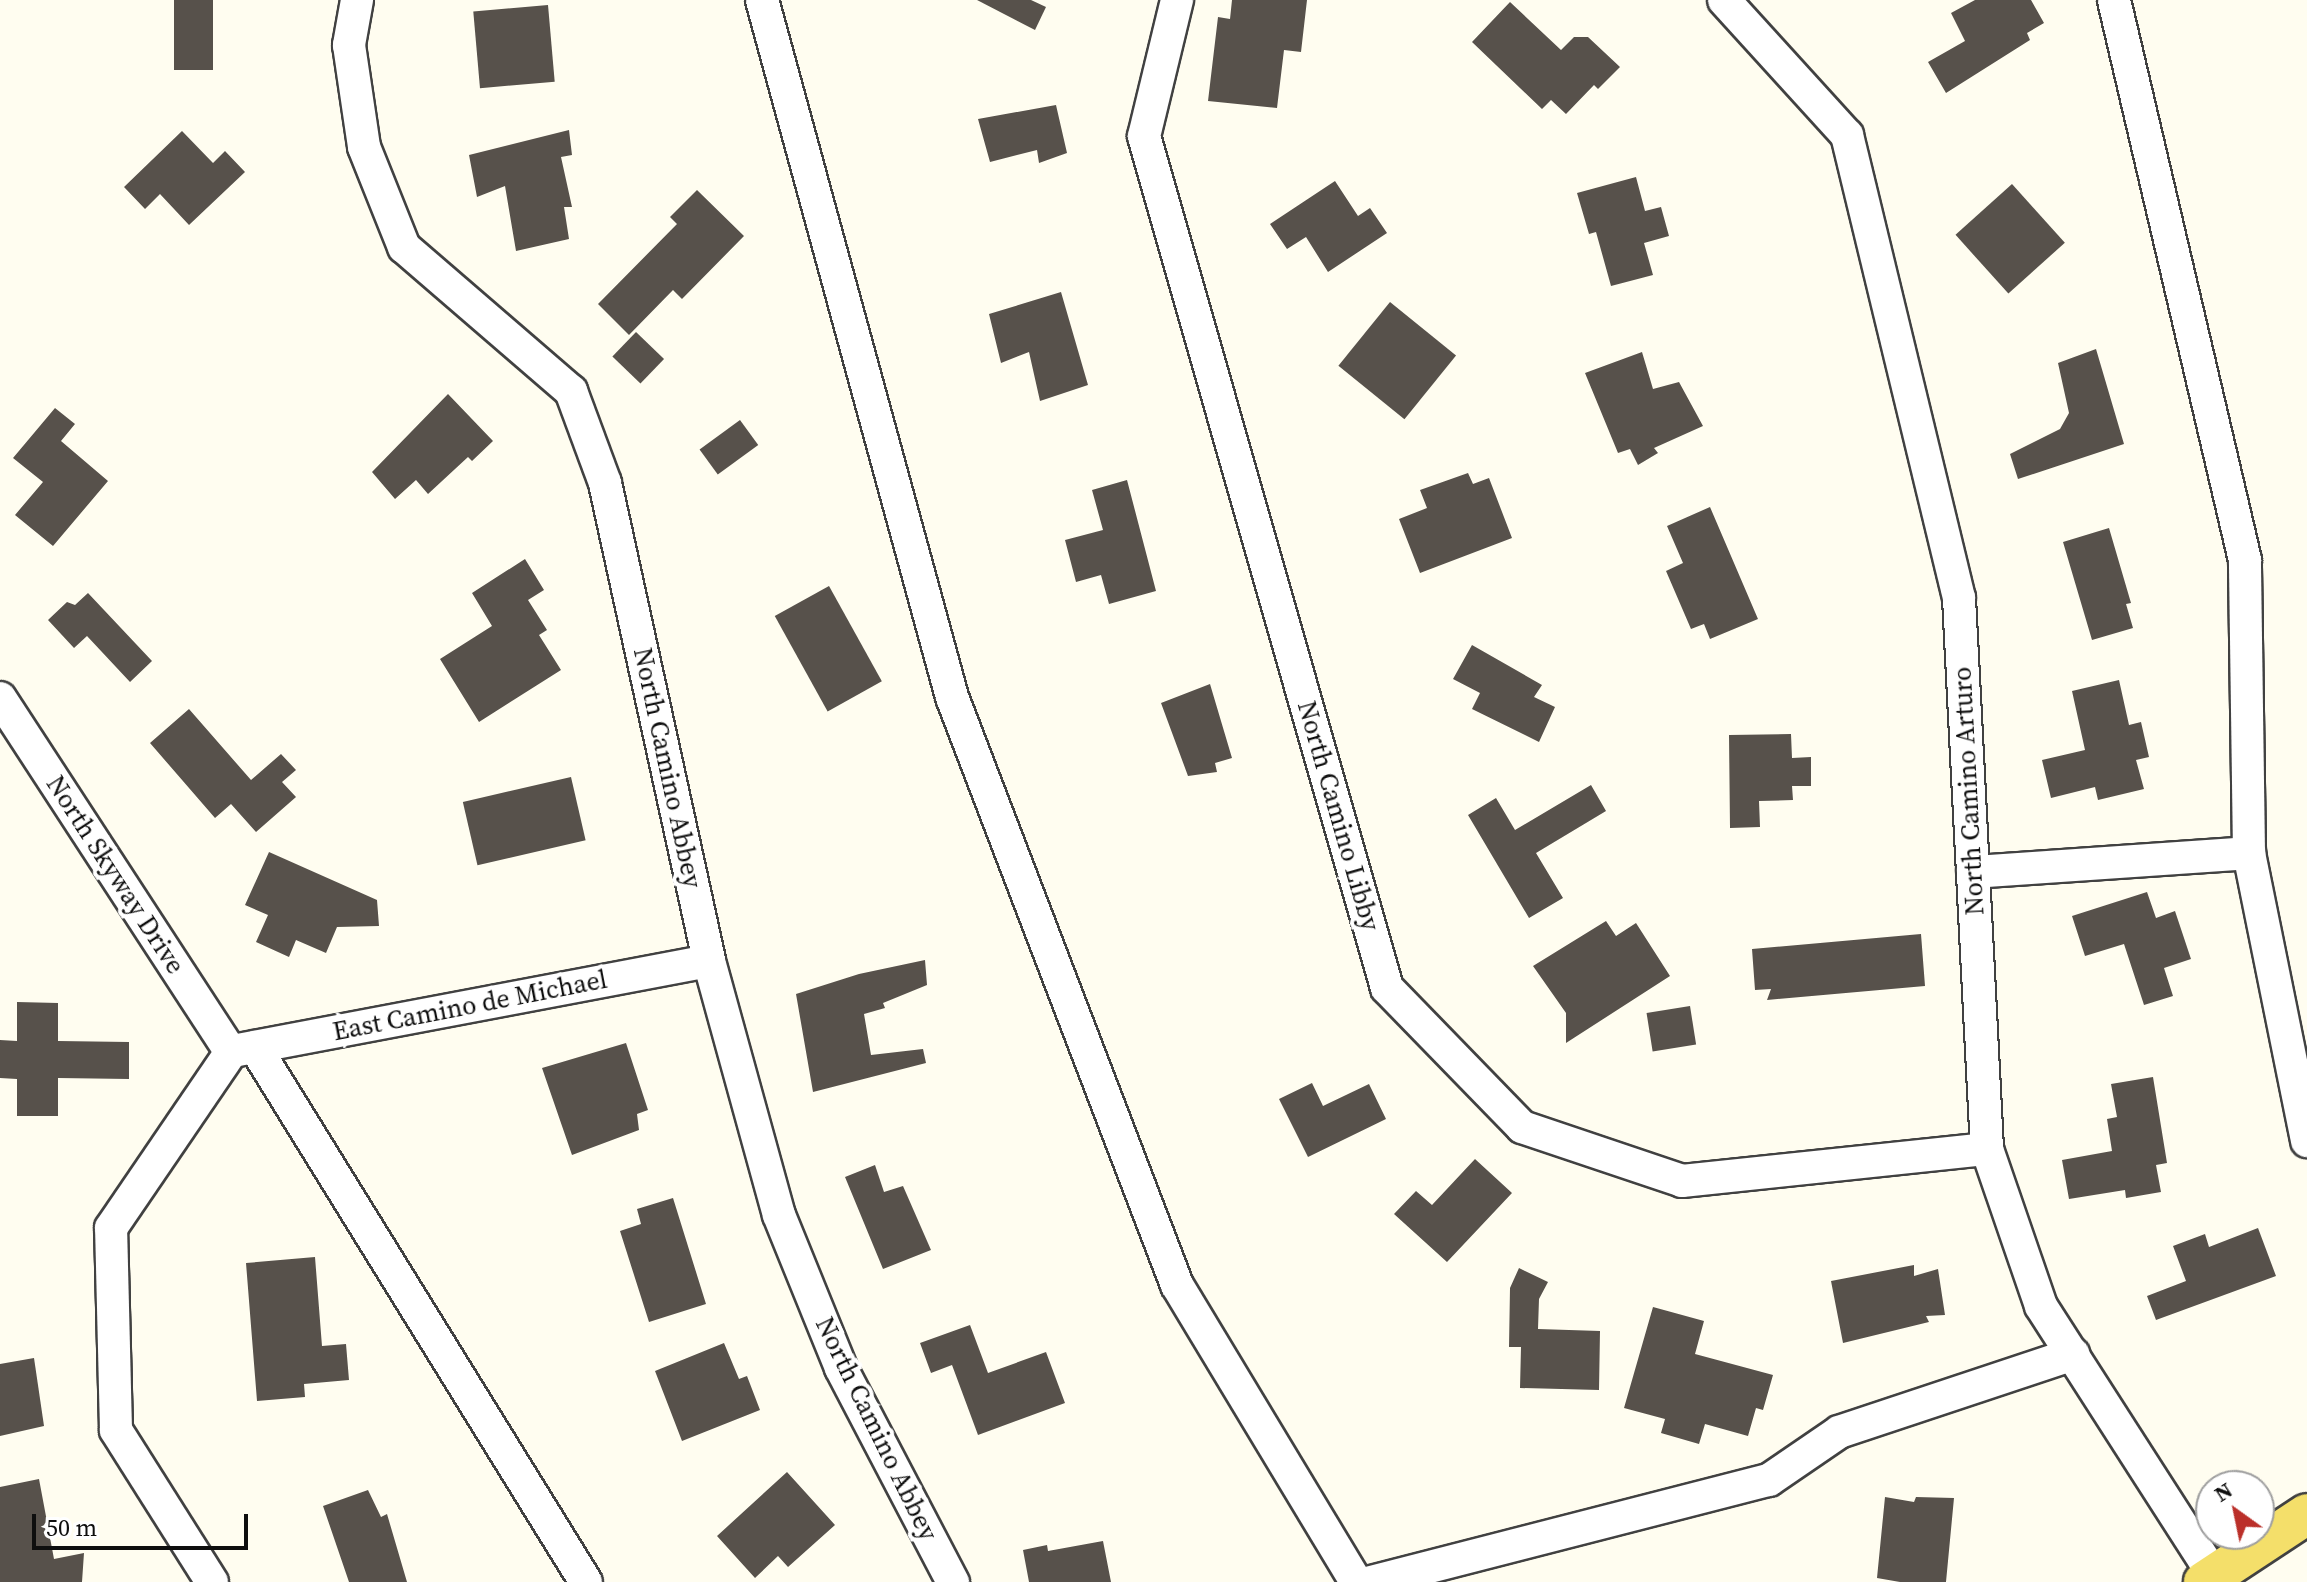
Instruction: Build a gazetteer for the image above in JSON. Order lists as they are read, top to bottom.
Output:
{
  "streets": {
    "street": [
      "North Camino Abbey",
      "North Camino Arturo",
      "North Camino Libby",
      "North Skyway Drive",
      "East Camino de Michael"
    ]
  },
  "crossings": [
    ["North Camino Abbey", "East Camino de Michael"],
    ["North Camino Arturo", "North Camino Libby"],
    ["North Skyway Drive", "East Camino de Michael"]
  ],
  "scale_bar": "50 m",
  "north": "top left"
}
